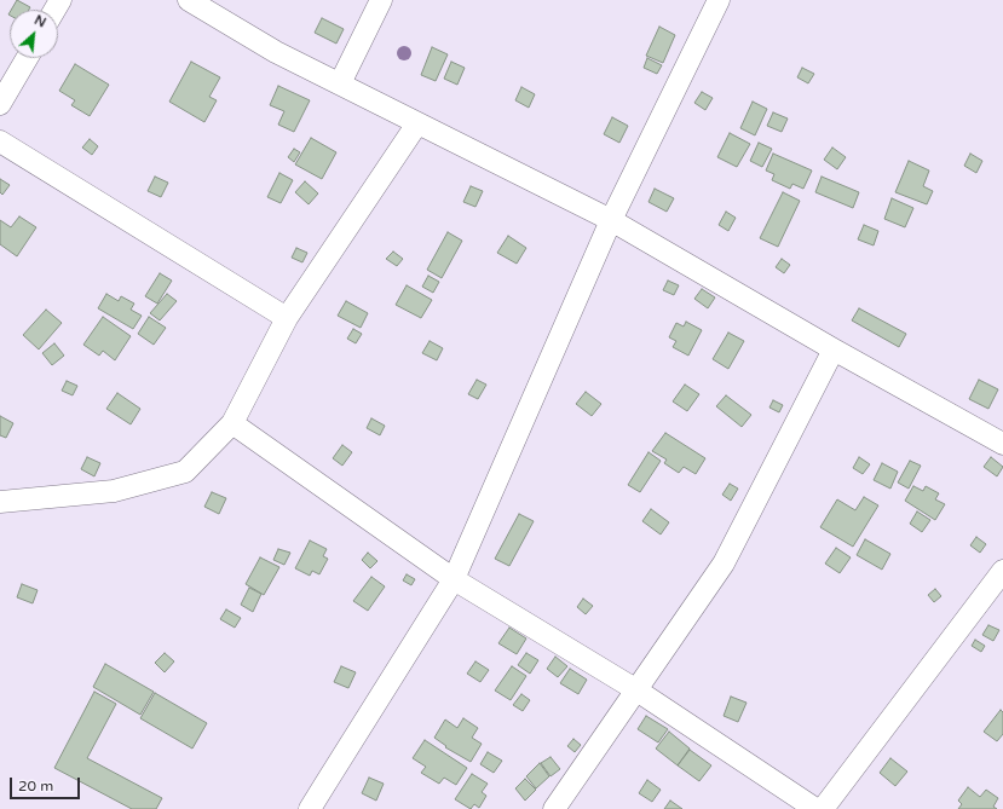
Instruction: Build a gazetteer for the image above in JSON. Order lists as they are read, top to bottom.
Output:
{
  "scale_bar": "20 m",
  "north": "top right"
}
